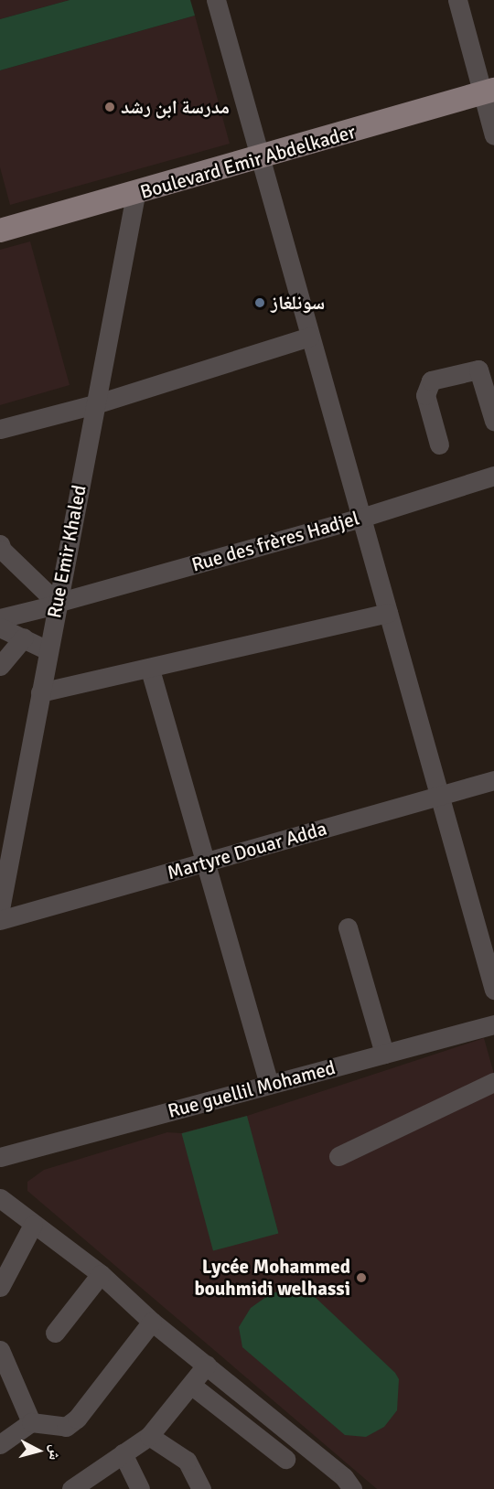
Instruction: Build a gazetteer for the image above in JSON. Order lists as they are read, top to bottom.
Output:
{
  "streets": {
    "main road": ["Boulevard Emir Abdelkader"],
    "street": [
      "Rue des frères Hadjel",
      "Rue Emir Khaled",
      "Martyre Douar Adda",
      "Rue guellil Mohamed"
    ]
  },
  "crossings": [
    ["Boulevard Emir Abdelkader", "Rue Emir Khaled"],
    ["Rue des frères Hadjel", "Rue Emir Khaled"]
  ],
  "places": ["مدرسة ابن رشد", "سونلغاز", "Lycée Mohammed bouhmidi welhassi"],
  "north": "right"
}
